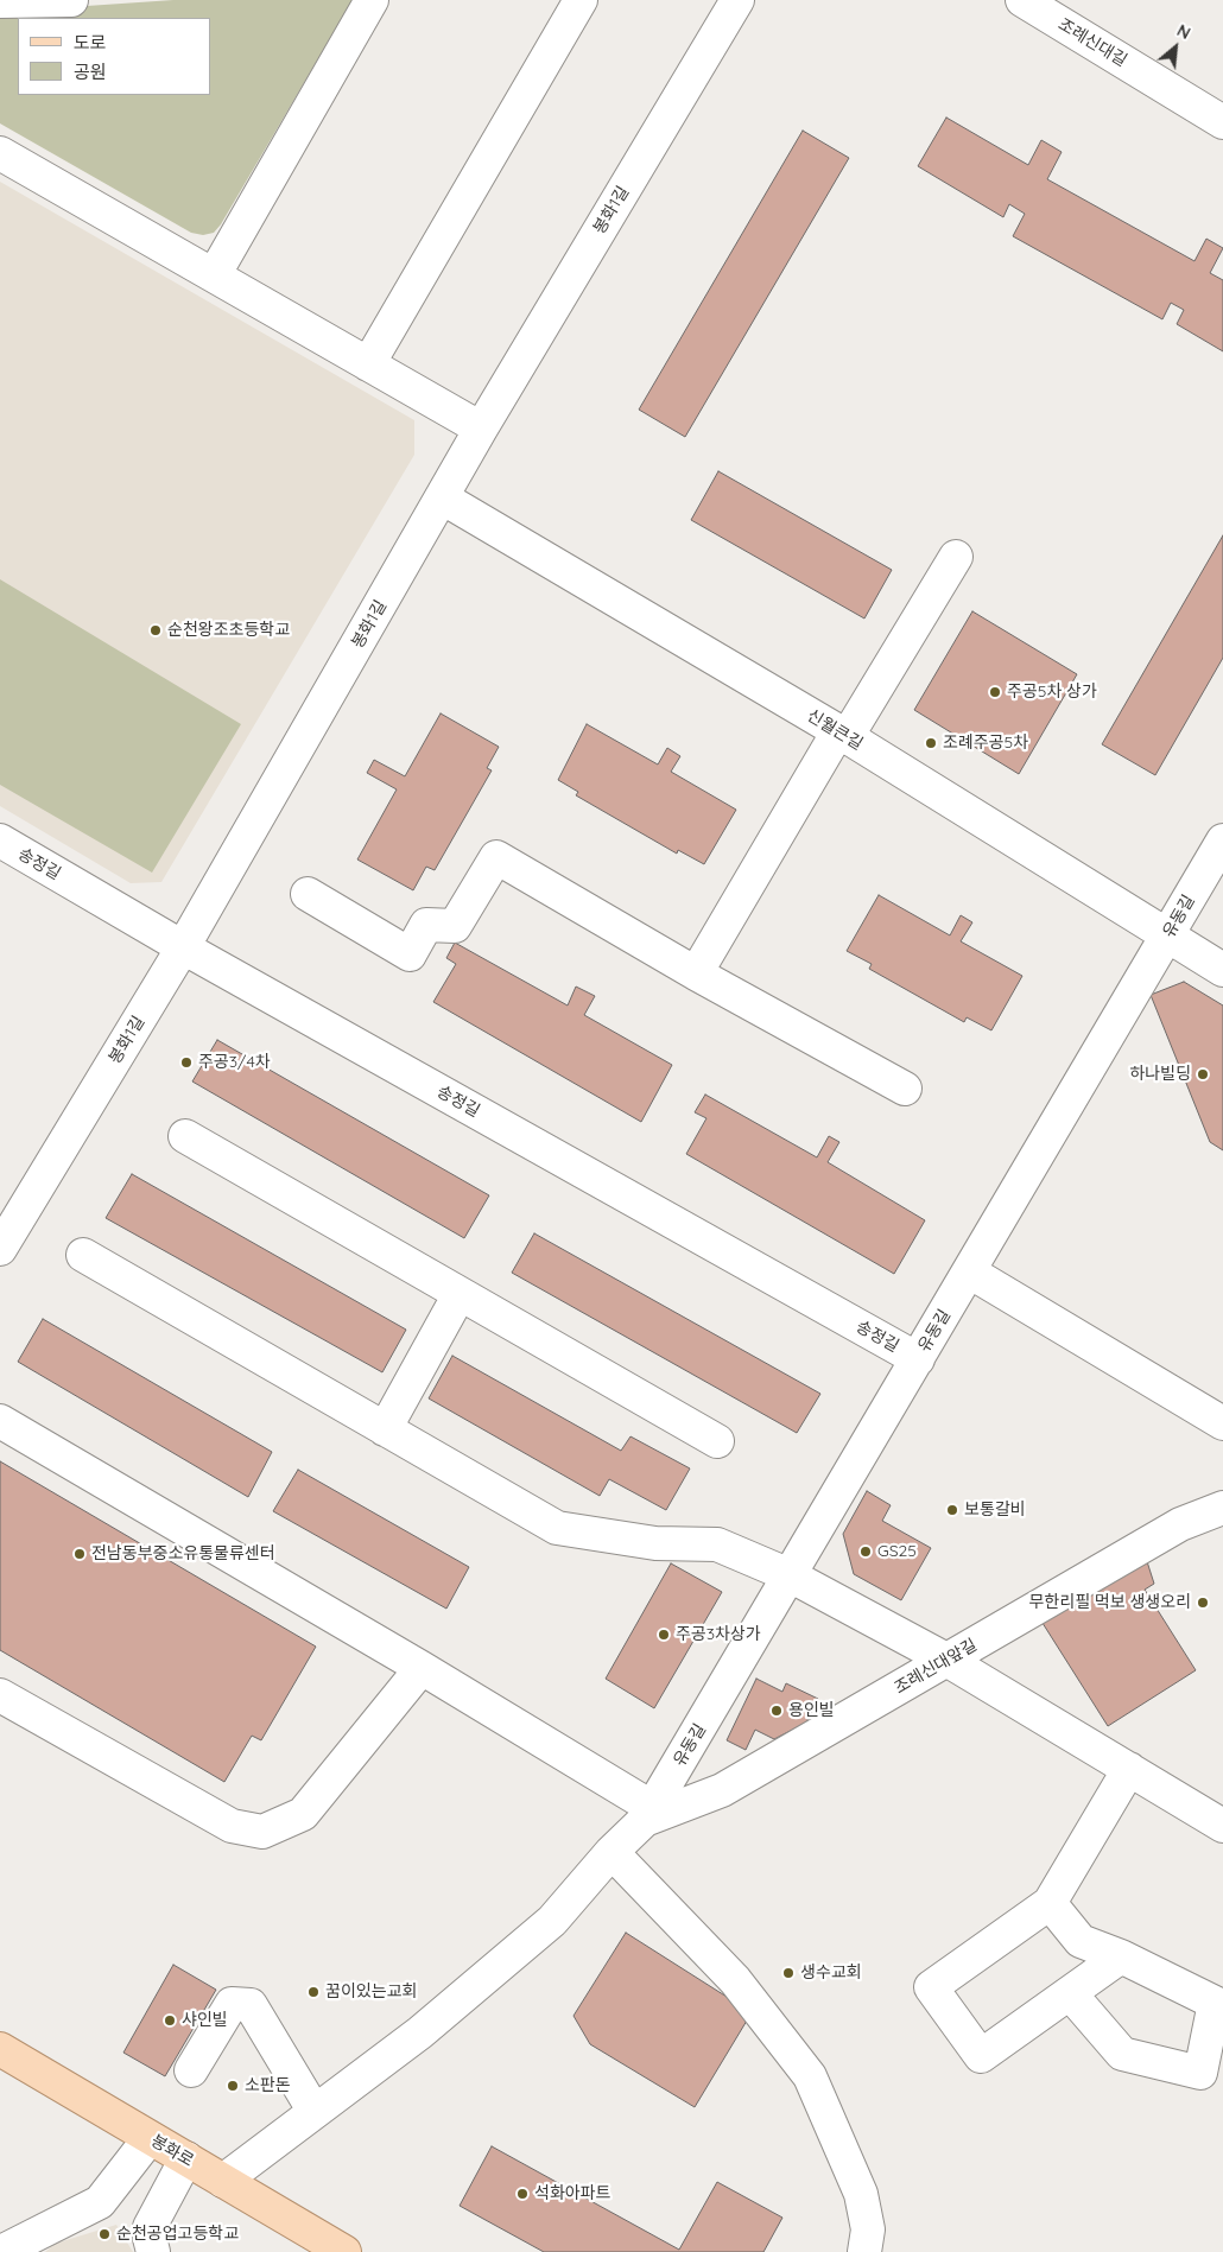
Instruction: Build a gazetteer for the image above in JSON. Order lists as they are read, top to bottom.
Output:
{
  "streets": {
    "main road": ["봉화로"],
    "street": [
      "조례신대길",
      "봉화1길",
      "신월큰길",
      "송정길",
      "유동길",
      "조례신대앞길"
    ]
  },
  "crossings": [
    ["봉화1길", "신월큰길"],
    ["봉화1길", "송정길"],
    ["신월큰길", "유동길"],
    ["송정길", "유동길"],
    ["유동길", "조례신대앞길"]
  ],
  "places": [
    "순천왕조초등학교",
    "주공5차 상가",
    "조례주공5차",
    "주공3/4차",
    "하나빌딩",
    "보통갈비",
    "GS25",
    "전남동부중소유통물류센터",
    "무한리필 먹보 생생오리",
    "주공3차상가",
    "용인빌",
    "생수교회",
    "꿈이있는교회",
    "샤인빌",
    "소판돈",
    "석화아파트",
    "순천공업고등학교"
  ],
  "legend": ["도로", "공원"],
  "north": "top right"
}
